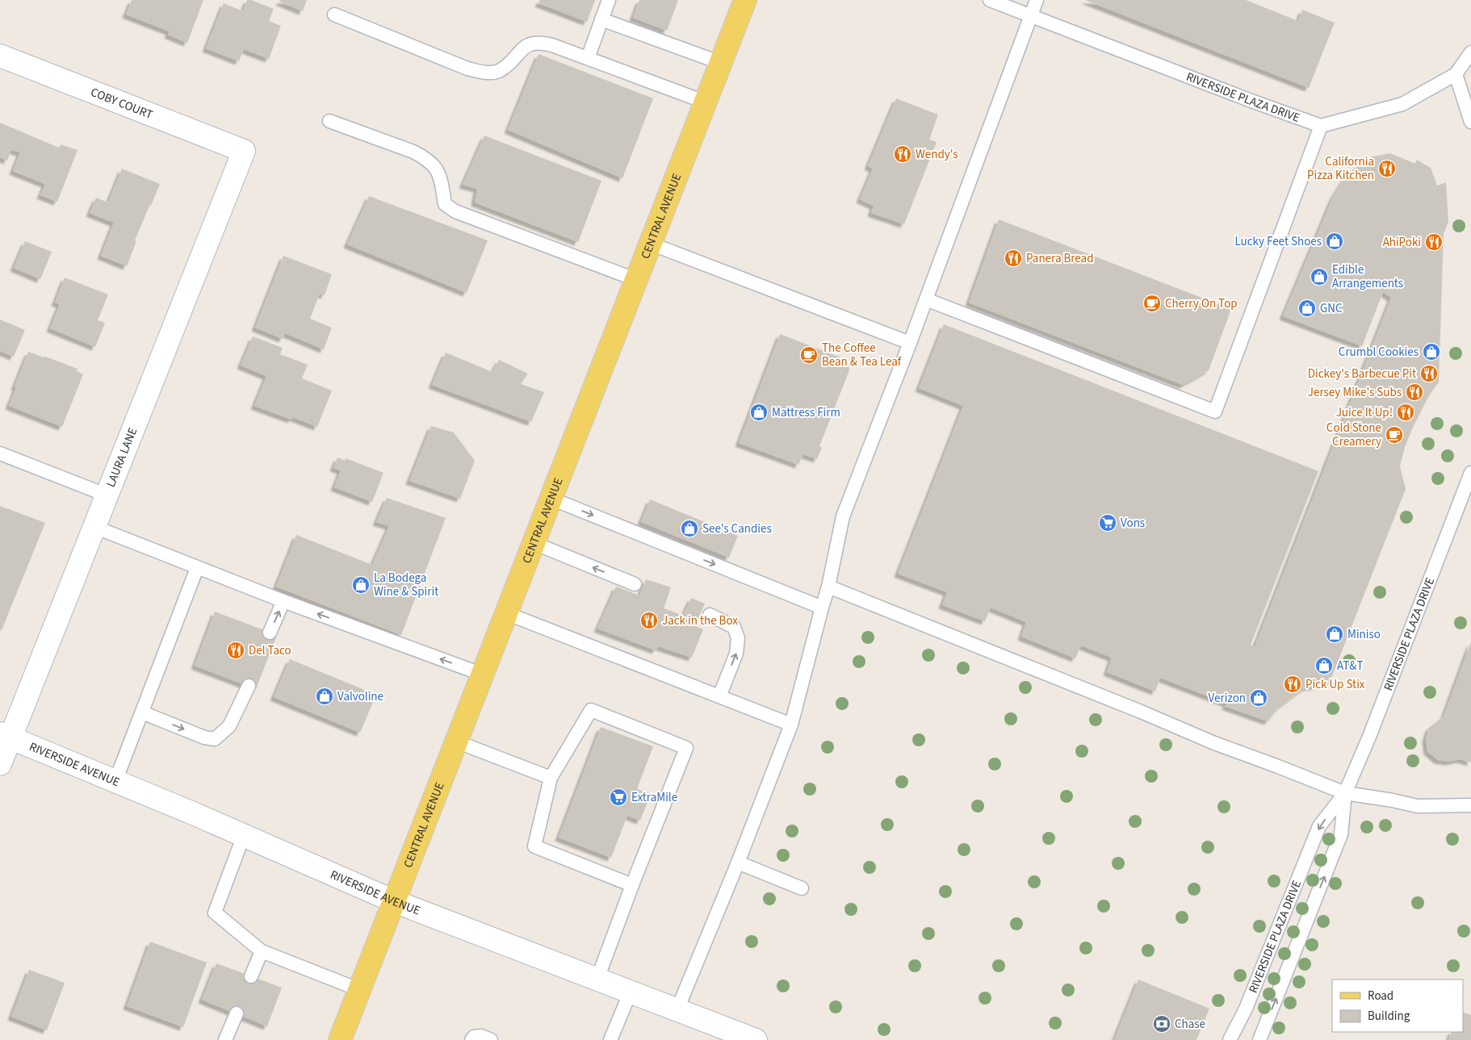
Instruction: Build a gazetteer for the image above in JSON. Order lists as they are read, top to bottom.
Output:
{
  "streets": {
    "main road": ["CENTRAL AVENUE"],
    "street": ["COBY COURT", "LAURA LANE", "RIVERSIDE AVENUE"],
    "lane": ["RIVERSIDE PLAZA DRIVE"]
  },
  "crossings": [
    ["COBY COURT", "LAURA LANE"],
    ["CENTRAL AVENUE", "RIVERSIDE AVENUE"],
    ["LAURA LANE", "RIVERSIDE AVENUE"]
  ],
  "places": {
    "restaurant": [
      "Wendy's",
      "California Pizza Kitchen",
      "AhiPoki",
      "Panera Bread",
      "Dickey's Barbecue Pit",
      "Jersey Mike's Subs",
      "Juice It Up!",
      "Jack in the Box",
      "Del Taco",
      "Pick Up Stix"
    ],
    "shop": [
      "Lucky Feet Shoes",
      "Edible Arrangements",
      "GNC",
      "Crumbl Cookies",
      "Mattress Firm",
      "See's Candies",
      "La Bodega Wine & Spirit",
      "Miniso",
      "AT&T",
      "Valvoline",
      "Verizon"
    ],
    "cafe": ["Cherry On Top", "The Coffee Bean & Tea Leaf", "Cold Stone Creamery"],
    "supermarket": ["Vons", "ExtraMile"],
    "bank": ["Chase"]
  },
  "legend": ["Road", "Building"]
}
